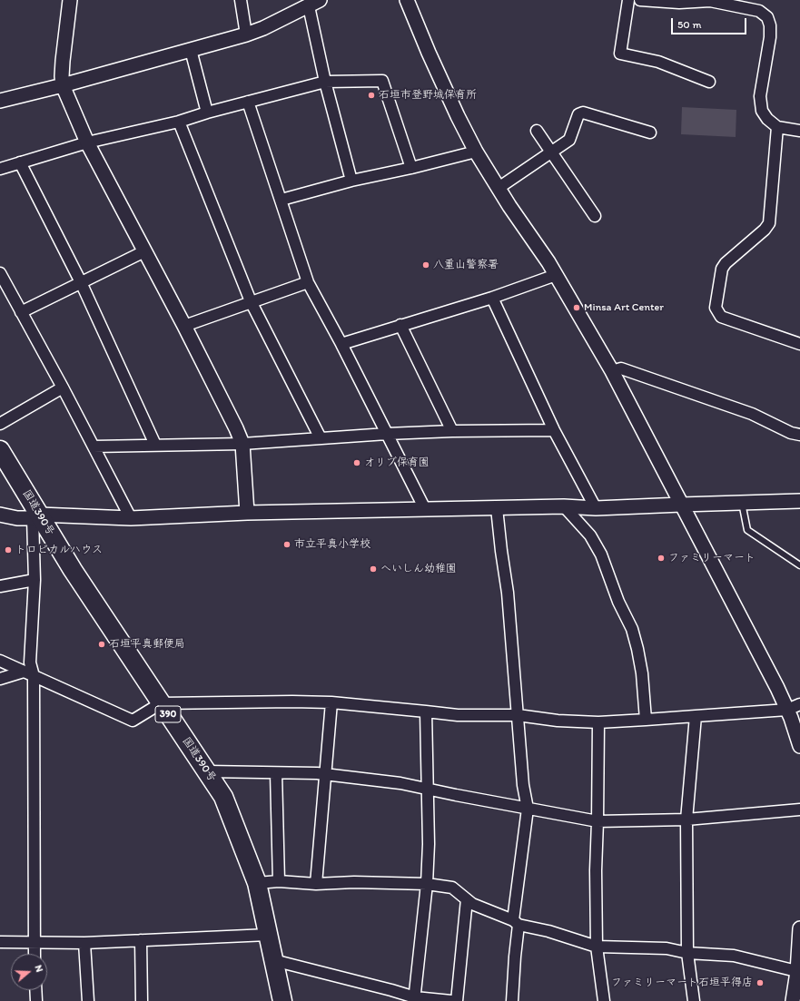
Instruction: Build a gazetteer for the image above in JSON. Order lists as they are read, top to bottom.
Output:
{
  "streets": {
    "highway": ["国道390号", "390"]
  },
  "places": [
    "石垣市登野城保育所",
    "八重山警察署",
    "Minsa Art Center",
    "オリブ保育園",
    "市立平真小学校",
    "トロピカルハウス",
    "ファミリーマート",
    "へいしん幼稚園",
    "石垣平真郵便局",
    "ファミリーマート石垣平得店"
  ],
  "scale_bar": "50 m",
  "north": "right"
}
